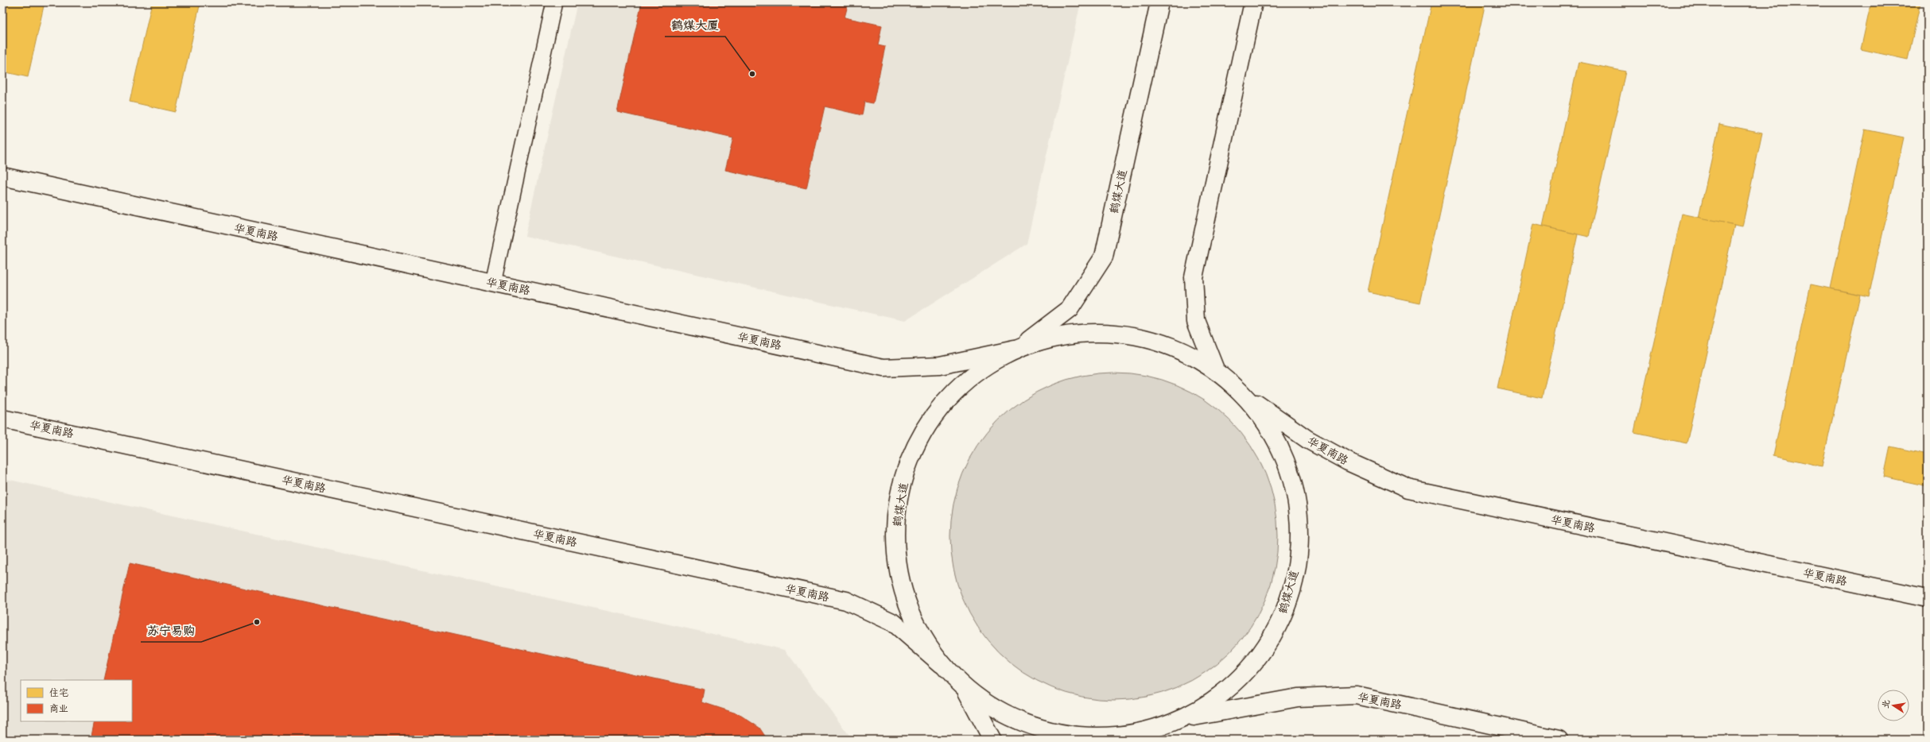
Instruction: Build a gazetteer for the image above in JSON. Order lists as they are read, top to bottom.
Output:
{
  "streets": {
    "main road": ["鹤煤大道", "华夏南路"]
  },
  "crossings": [
    ["鹤煤大道", "华夏南路"]
  ],
  "places": ["鹤煤大厦", "苏宁易购"],
  "legend": ["住宅", "商业"],
  "north": "left"
}
